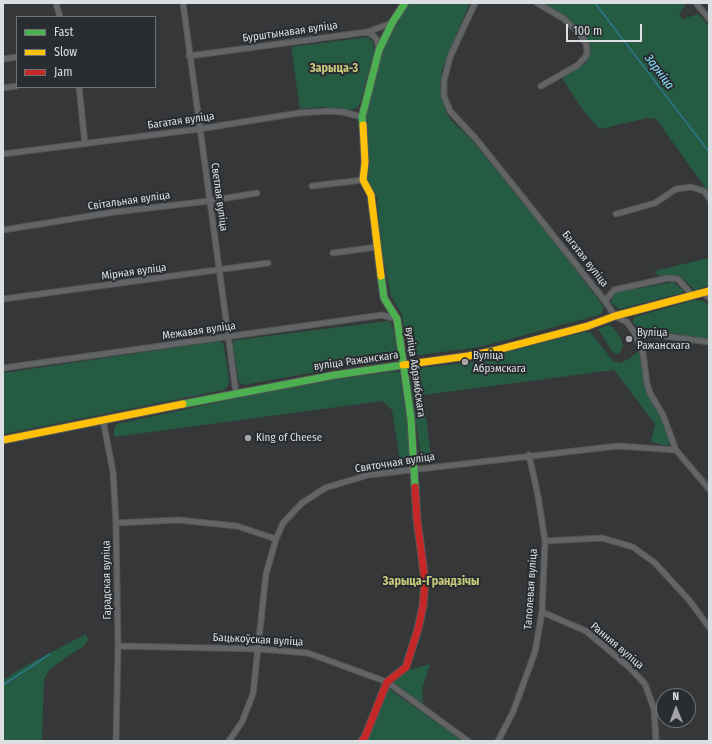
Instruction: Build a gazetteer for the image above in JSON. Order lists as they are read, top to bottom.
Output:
{
  "streets": {
    "street": [
      "Бурштынавая вуліца",
      "Багатая вуліца",
      "Светлая вуліца",
      "Світальная вуліца",
      "Мірная вуліца",
      "Межавая вуліца",
      "вуліца Ражанскага",
      "вуліца Абрэмбскага",
      "Святочная вуліца",
      "Гарадская вуліца",
      "Таполевая вуліца",
      "Бацькоўская вуліца",
      "Ранняя вуліца"
    ]
  },
  "crossings": [
    ["Бурштынавая вуліца", "Светлая вуліца"],
    ["Бурштынавая вуліца", "вуліца Абрэмбскага"],
    ["Багатая вуліца", "Светлая вуліца"],
    ["Багатая вуліца", "вуліца Ражанскага"],
    ["Багатая вуліца", "вуліца Абрэмбскага"],
    ["Багатая вуліца", "Святочная вуліца"],
    ["Светлая вуліца", "Світальная вуліца"],
    ["Светлая вуліца", "Мірная вуліца"],
    ["Светлая вуліца", "Межавая вуліца"],
    ["Светлая вуліца", "вуліца Ражанскага"],
    ["Межавая вуліца", "вуліца Абрэмбскага"],
    ["вуліца Ражанскага", "вуліца Абрэмбскага"],
    ["вуліца Ражанскага", "Гарадская вуліца"],
    ["вуліца Абрэмбскага", "Святочная вуліца"],
    ["вуліца Абрэмбскага", "Бацькоўская вуліца"],
    ["Святочная вуліца", "Таполевая вуліца"],
    ["Святочная вуліца", "Бацькоўская вуліца"],
    ["Гарадская вуліца", "Бацькоўская вуліца"],
    ["Таполевая вуліца", "Ранняя вуліца"]
  ],
  "districts": ["Зарыца-3", "Зарыца-Грандзічы"],
  "water": ["Зарніца"],
  "places": ["Вуліца Ражанскага", "Вуліца Абрэмскага", "King of Cheese"],
  "legend": ["Fast", "Slow", "Jam"],
  "scale_bar": "100 m",
  "north": "top"
}
